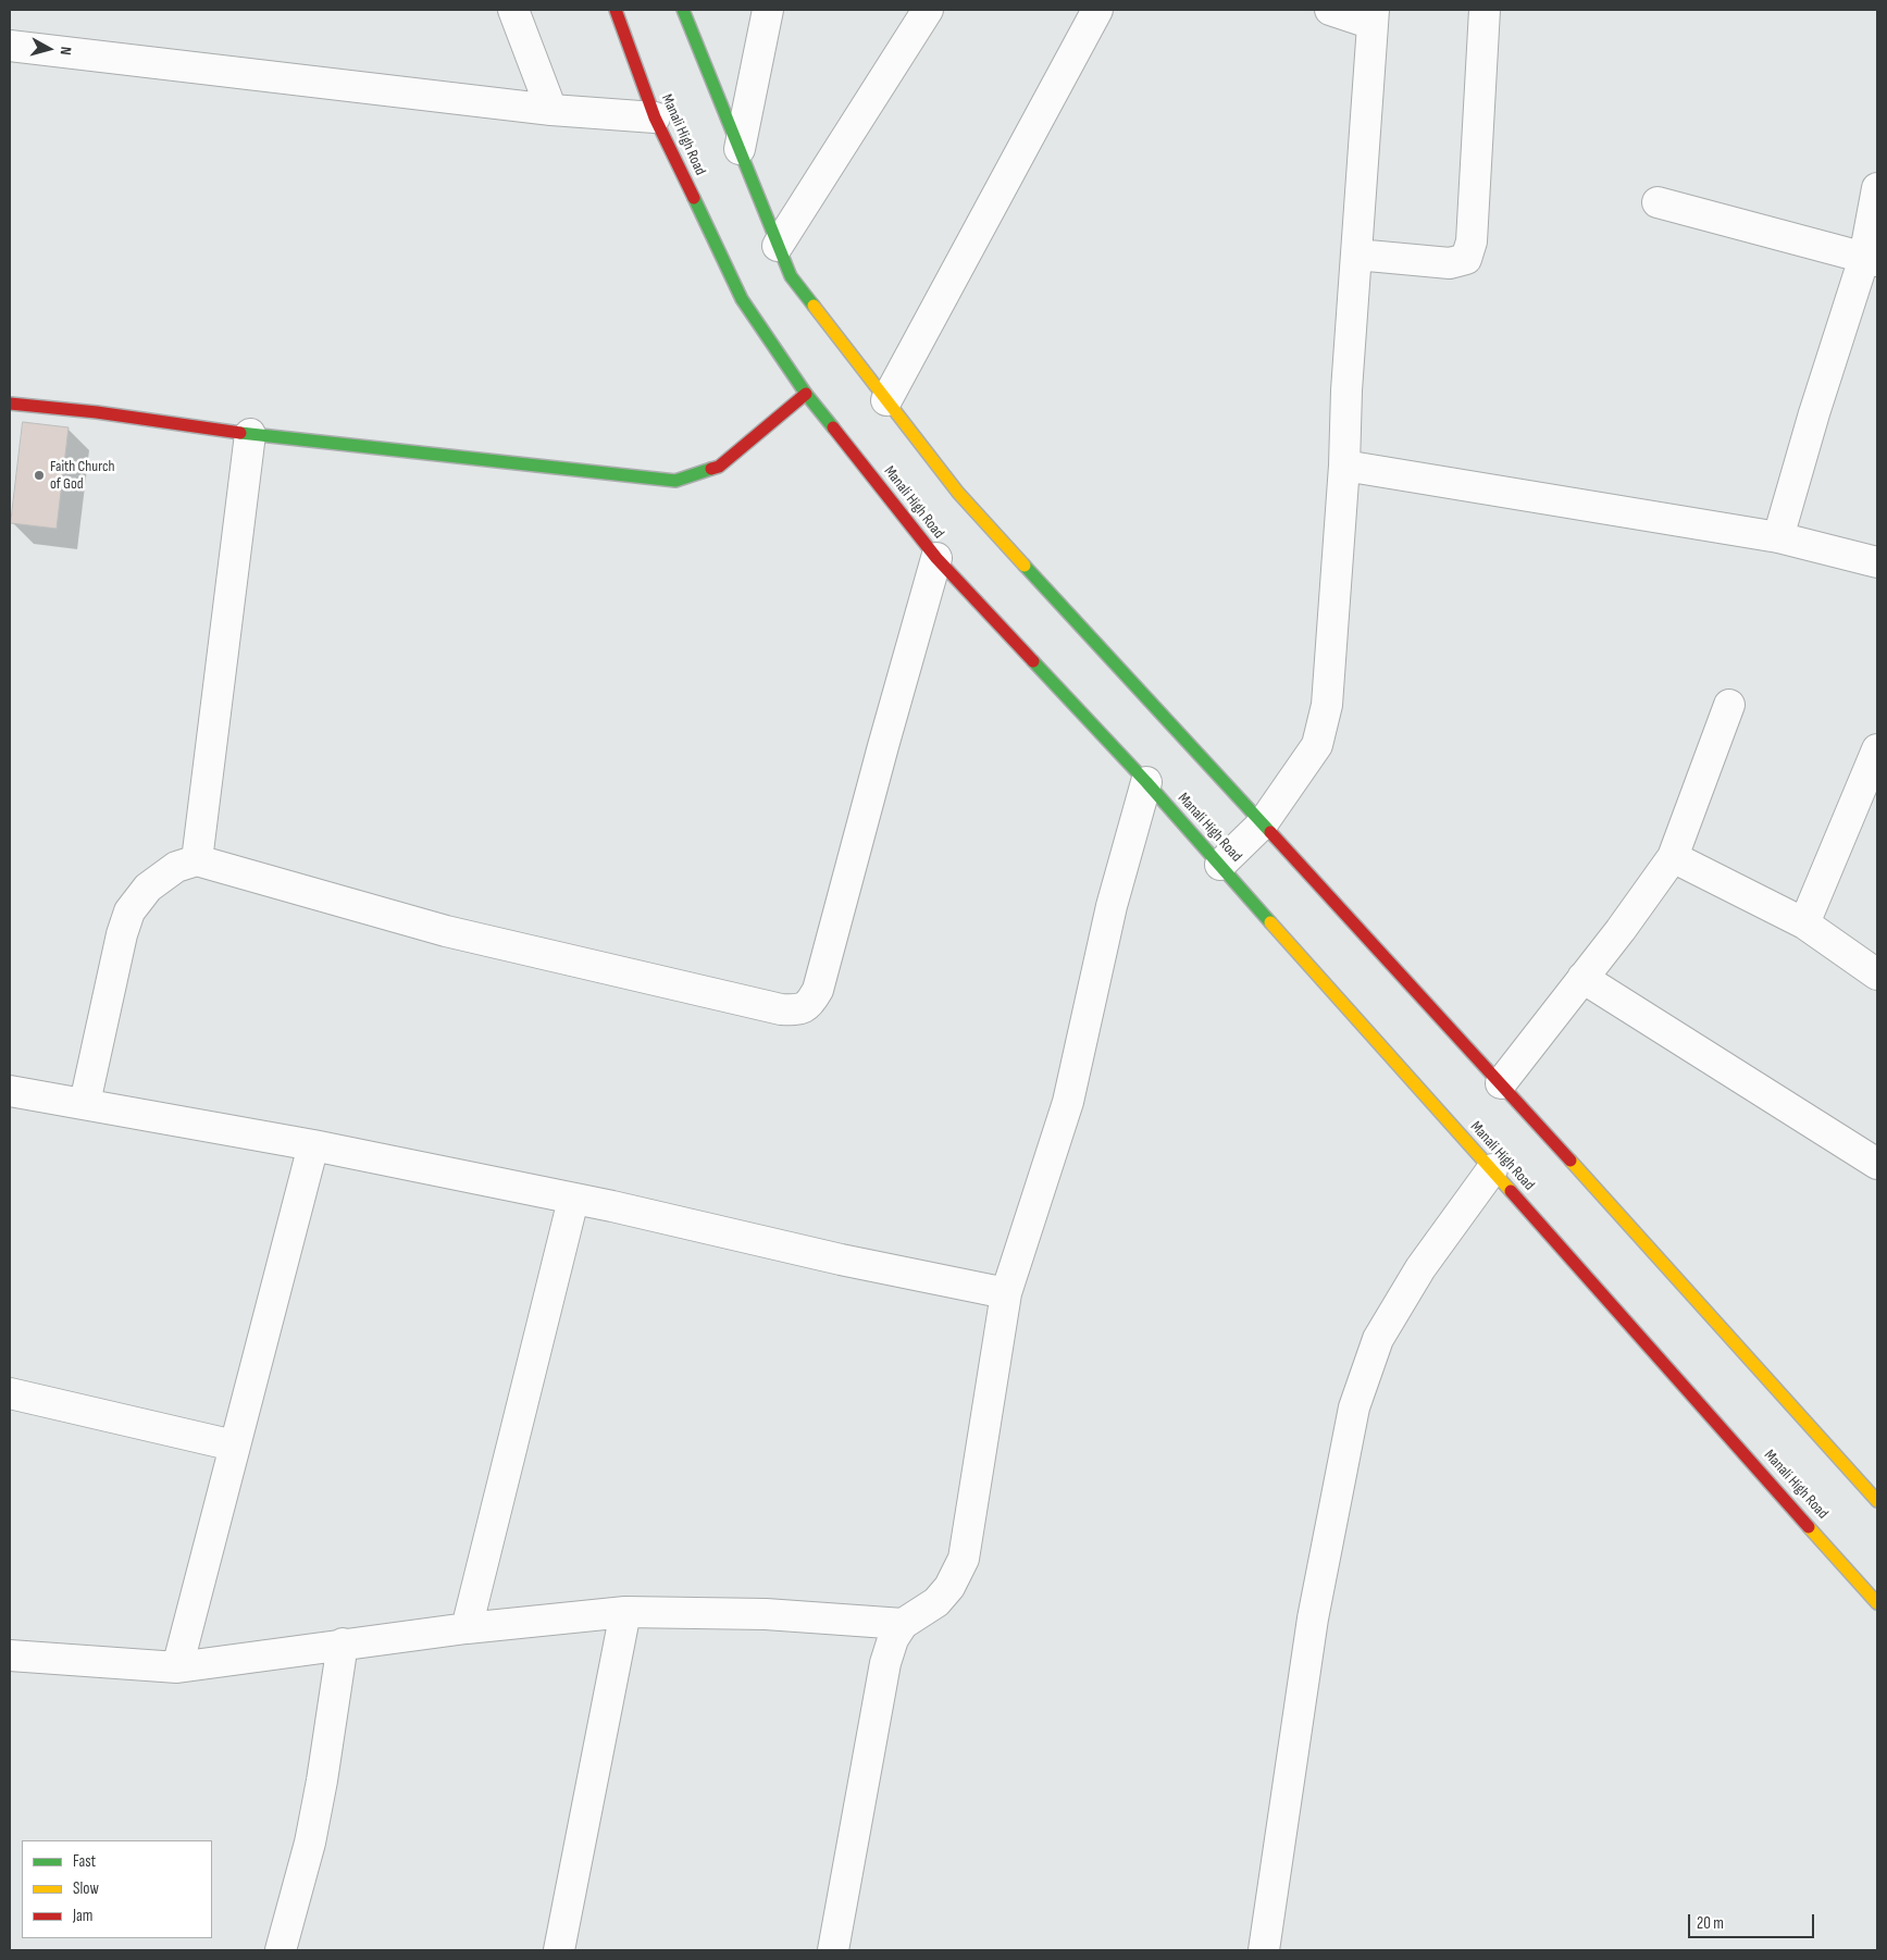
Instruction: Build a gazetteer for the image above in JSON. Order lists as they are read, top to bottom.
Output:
{
  "streets": {
    "main road": ["Manali High Road"]
  },
  "places": ["Faith Church of God"],
  "legend": ["Fast", "Slow", "Jam"],
  "scale_bar": "20 m",
  "north": "right"
}
